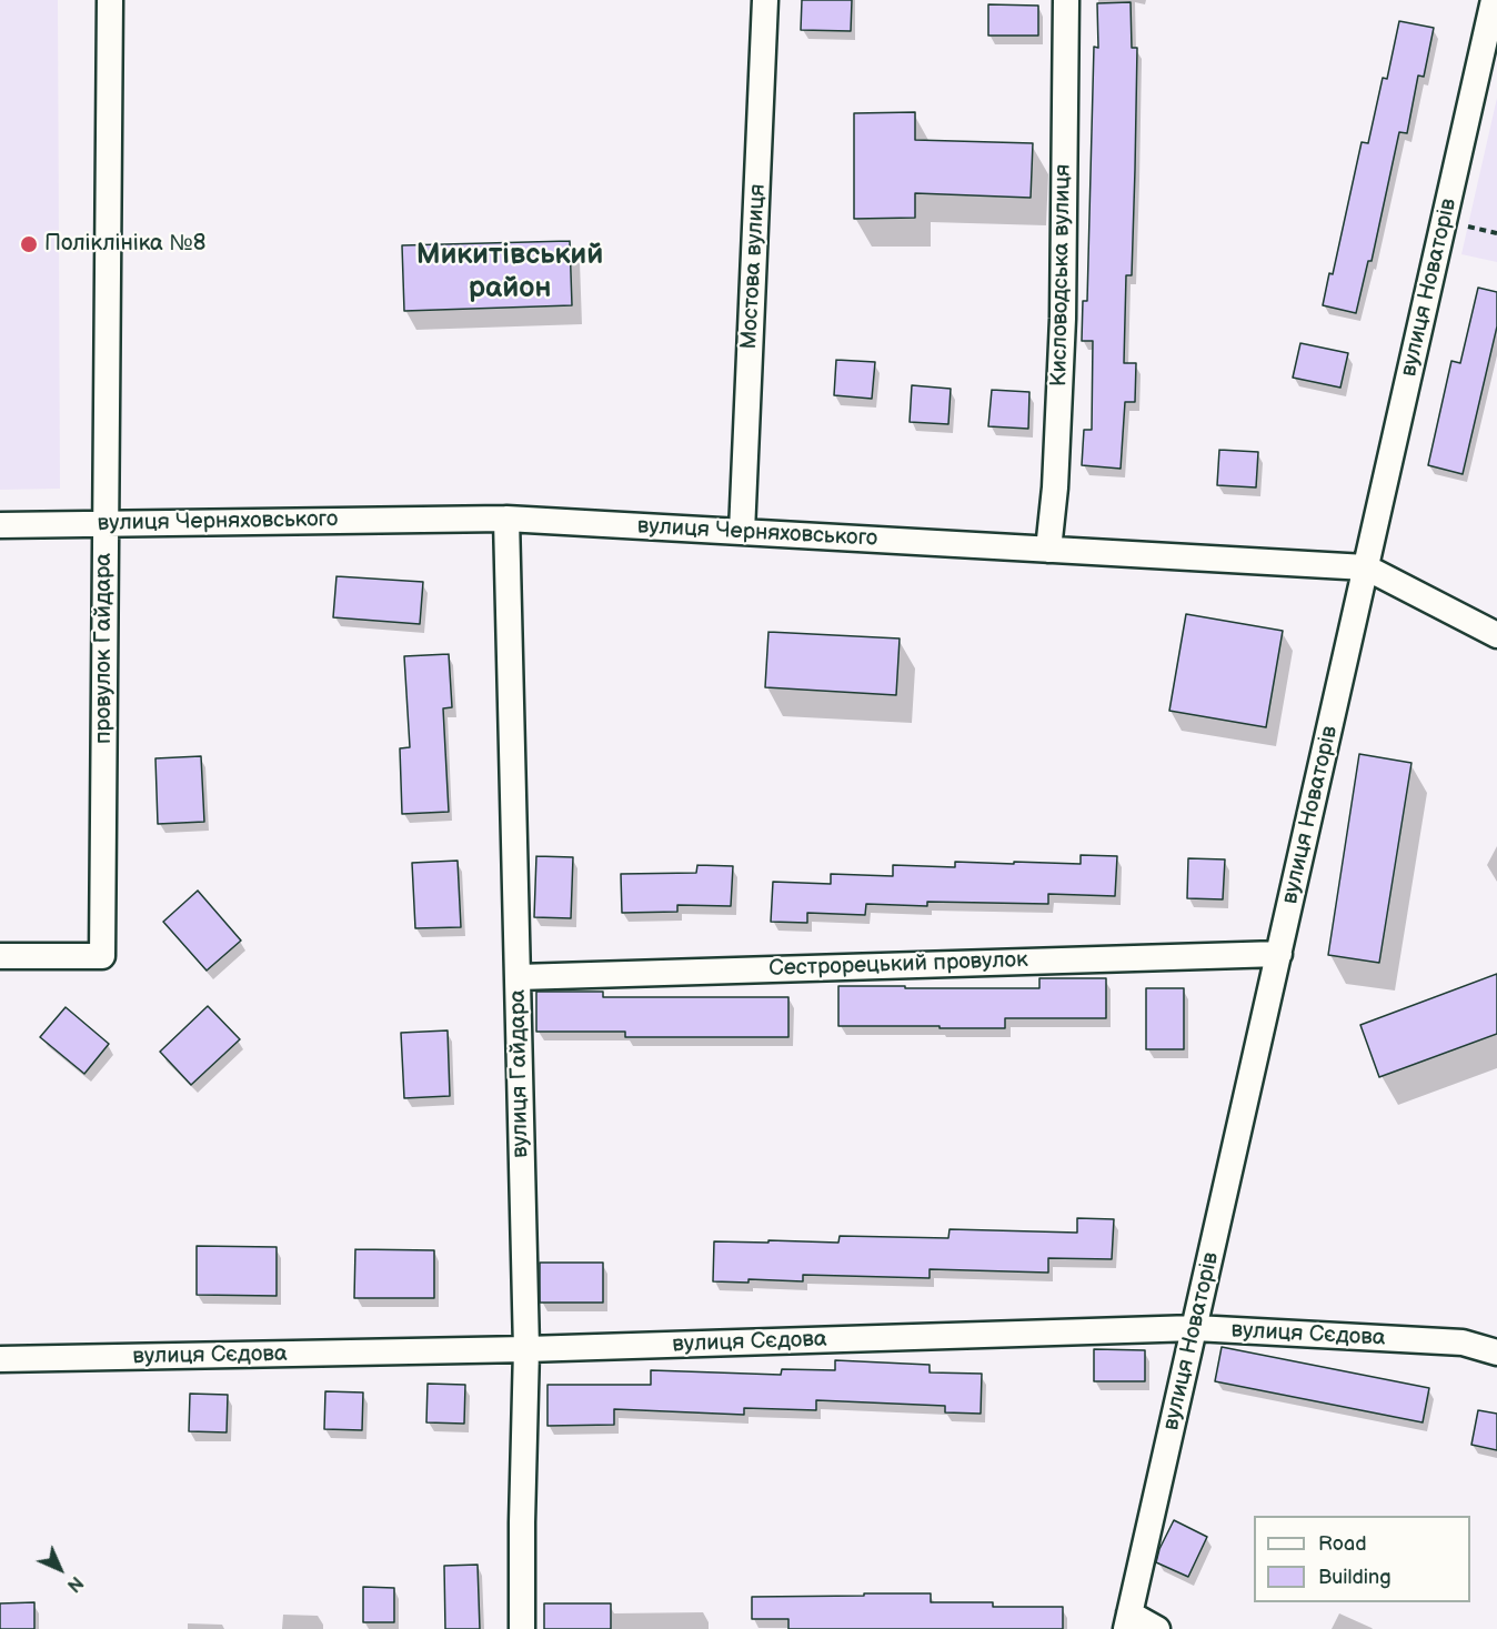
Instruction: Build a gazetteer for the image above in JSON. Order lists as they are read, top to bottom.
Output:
{
  "streets": {
    "street": [
      "Мостова вулиця",
      "Кисловодська вулиця",
      "вулиця Новаторів",
      "вулиця Черняховського",
      "провулок Гайдара",
      "Сестрорецький провулок",
      "вулиця Гайдара",
      "вулиця Сєдова"
    ]
  },
  "crossings": [
    ["Мостова вулиця", "вулиця Черняховського"],
    ["Кисловодська вулиця", "вулиця Черняховського"],
    ["вулиця Новаторів", "вулиця Черняховського"],
    ["вулиця Новаторів", "Сестрорецький провулок"],
    ["вулиця Новаторів", "вулиця Сєдова"],
    ["вулиця Черняховського", "провулок Гайдара"],
    ["вулиця Черняховського", "вулиця Гайдара"],
    ["Сестрорецький провулок", "вулиця Гайдара"],
    ["вулиця Гайдара", "вулиця Сєдова"]
  ],
  "districts": ["Микитівський район"],
  "places": ["Поліклініка №8"],
  "legend": ["Road", "Building"],
  "north": "bottom right"
}
